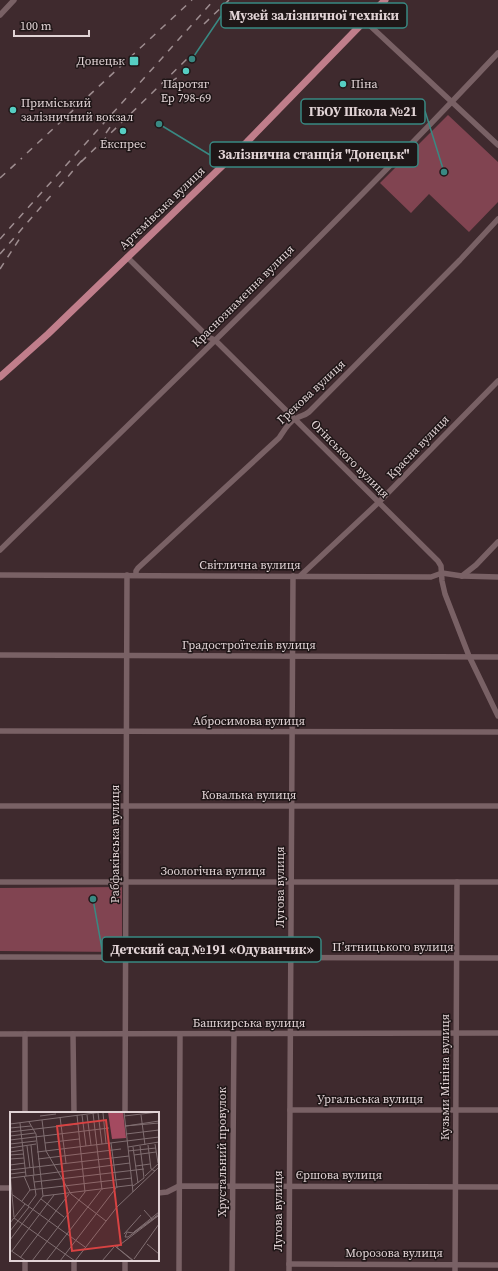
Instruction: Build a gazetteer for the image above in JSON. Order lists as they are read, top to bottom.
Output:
{
  "streets": {
    "main road": ["Артемівська вулиця"],
    "street": [
      "Краснознаменна вулиця",
      "Грекова вулиця",
      "Красна вулиця",
      "Огінського вулиця",
      "Світлична вулиця",
      "Градостроїтелiв вулиця",
      "Абросимова вулиця",
      "Ковалька вулиця",
      "Рабфаківська вулиця",
      "Зоологічна вулиця",
      "Лугова вулиця",
      "П’ятницького вулиця",
      "Башкирська вулиця",
      "Кузьми Мініна вулиця",
      "Ургальська вулиця",
      "Хрустальний провулок",
      "Єршова вулиця",
      "Морозова вулиця"
    ]
  },
  "crossings": [
    ["Артемівська вулиця", "Огінського вулиця"],
    ["Краснознаменна вулиця", "Огінського вулиця"],
    ["Грекова вулиця", "Огінського вулиця"],
    ["Грекова вулиця", "Світлична вулиця"],
    ["Красна вулиця", "Огінського вулиця"],
    ["Красна вулиця", "Світлична вулиця"],
    ["Огінського вулиця", "Світлична вулиця"],
    ["Огінського вулиця", "Градостроїтелiв вулиця"],
    ["Світлична вулиця", "Рабфаківська вулиця"],
    ["Світлична вулиця", "Лугова вулиця"],
    ["Градостроїтелiв вулиця", "Рабфаківська вулиця"],
    ["Градостроїтелiв вулиця", "Лугова вулиця"],
    ["Абросимова вулиця", "Рабфаківська вулиця"],
    ["Абросимова вулиця", "Лугова вулиця"],
    ["Ковалька вулиця", "Рабфаківська вулиця"],
    ["Ковалька вулиця", "Лугова вулиця"],
    ["Рабфаківська вулиця", "Зоологічна вулиця"],
    ["Рабфаківська вулиця", "П’ятницького вулиця"],
    ["Рабфаківська вулиця", "Башкирська вулиця"],
    ["Зоологічна вулиця", "Лугова вулиця"],
    ["Зоологічна вулиця", "Кузьми Мініна вулиця"],
    ["Лугова вулиця", "П’ятницького вулиця"],
    ["Лугова вулиця", "Башкирська вулиця"],
    ["Лугова вулиця", "Ургальська вулиця"],
    ["Лугова вулиця", "Єршова вулиця"],
    ["Лугова вулиця", "Морозова вулиця"],
    ["П’ятницького вулиця", "Кузьми Мініна вулиця"],
    ["Башкирська вулиця", "Кузьми Мініна вулиця"],
    ["Башкирська вулиця", "Хрустальний провулок"],
    ["Кузьми Мініна вулиця", "Ургальська вулиця"],
    ["Кузьми Мініна вулиця", "Єршова вулиця"],
    ["Кузьми Мініна вулиця", "Морозова вулиця"],
    ["Хрустальний провулок", "Єршова вулиця"]
  ],
  "places": {
    "other": [
      "Музей залізничної техніки",
      "Паротяг Ер 798-69",
      "Піна",
      "Приміський залізничний вокзал",
      "Залізнична станція \"Донецьк\"",
      "Експрес",
      "ГБОУ Школа №21",
      "Детский сад №191 «Одуванчик»"
    ],
    "transit": ["Донецьк"]
  },
  "scale_bar": "100 m"
}
